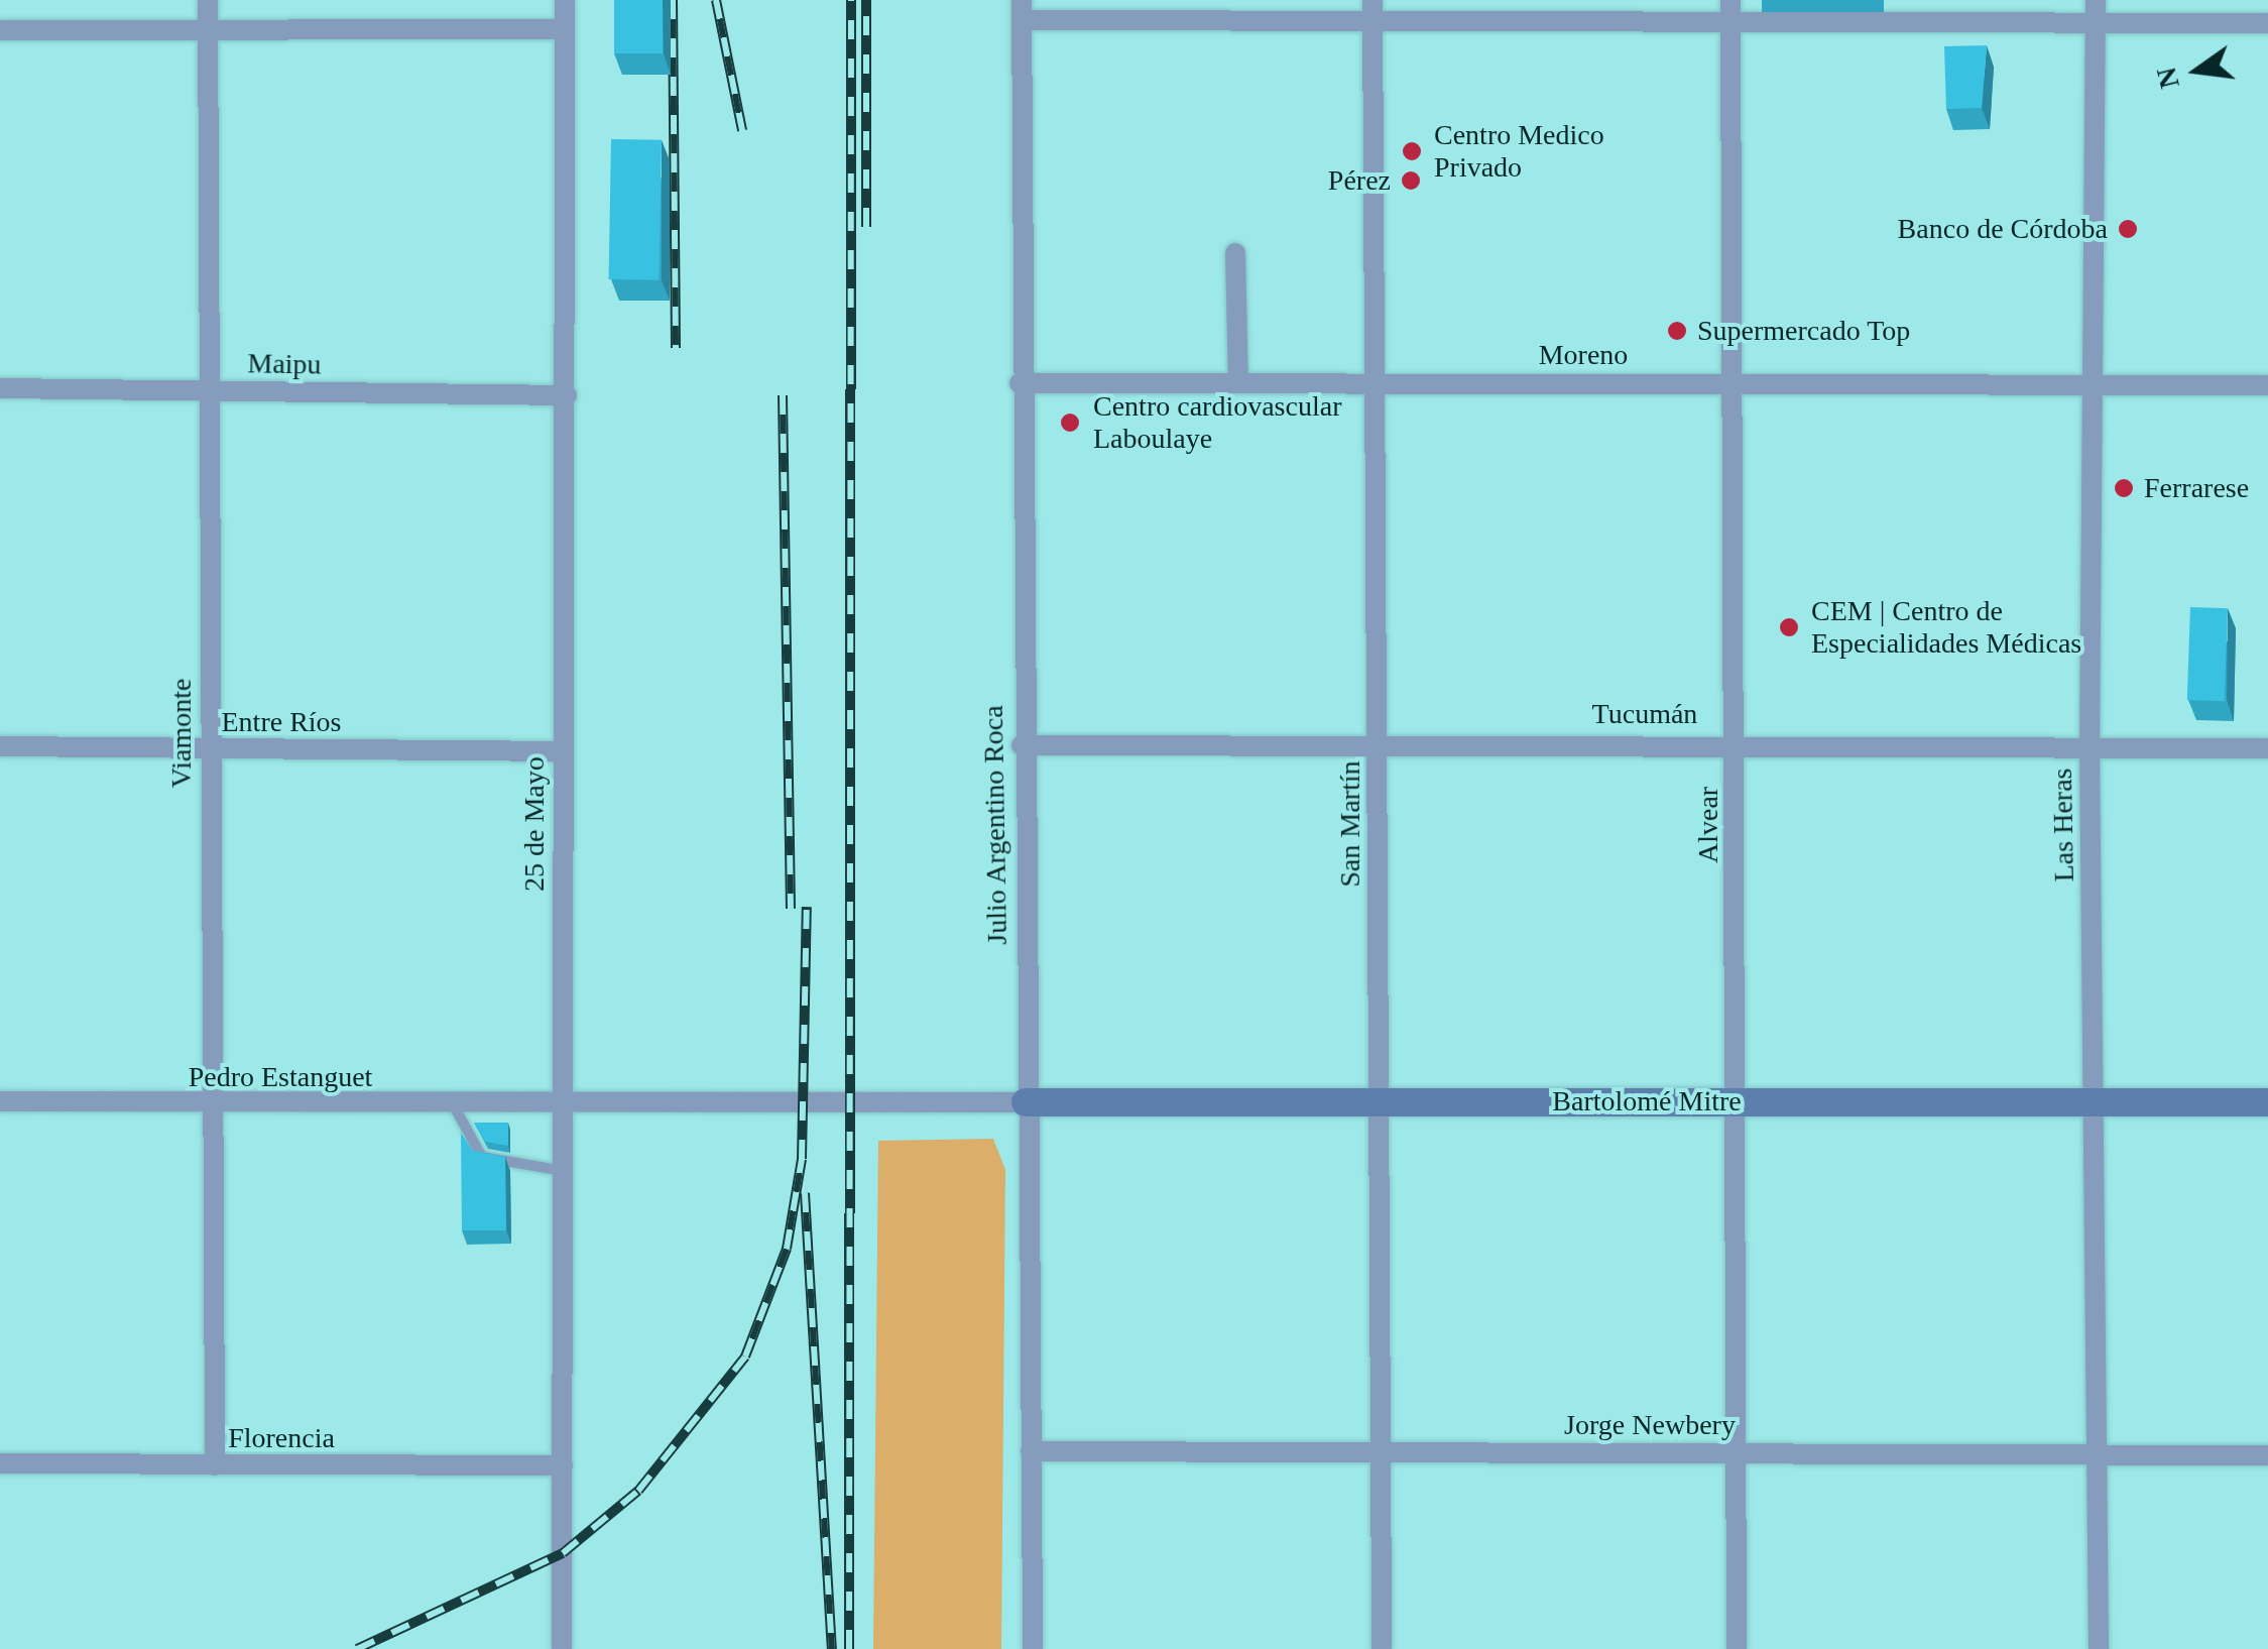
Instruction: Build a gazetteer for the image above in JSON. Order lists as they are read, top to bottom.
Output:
{
  "streets": {
    "main road": ["Bartolomé Mitre"],
    "street": [
      "Moreno",
      "Maipu",
      "Tucumán",
      "Entre Ríos",
      "Viamonte",
      "25 de Mayo",
      "San Martín",
      "Julio Argentino Roca",
      "Alvear",
      "Las Heras",
      "Pedro Estanguet",
      "Jorge Newbery",
      "Florencia"
    ]
  },
  "crossings": [
    ["Moreno", "San Martín"],
    ["Moreno", "Julio Argentino Roca"],
    ["Moreno", "Alvear"],
    ["Moreno", "Las Heras"],
    ["Maipu", "Viamonte"],
    ["Maipu", "25 de Mayo"],
    ["Tucumán", "San Martín"],
    ["Tucumán", "Julio Argentino Roca"],
    ["Tucumán", "Alvear"],
    ["Tucumán", "Las Heras"],
    ["Entre Ríos", "Viamonte"],
    ["Entre Ríos", "25 de Mayo"],
    ["Viamonte", "Pedro Estanguet"],
    ["Viamonte", "Florencia"],
    ["25 de Mayo", "Pedro Estanguet"],
    ["25 de Mayo", "Florencia"],
    ["San Martín", "Bartolomé Mitre"],
    ["San Martín", "Jorge Newbery"],
    ["Julio Argentino Roca", "Pedro Estanguet"],
    ["Julio Argentino Roca", "Bartolomé Mitre"],
    ["Julio Argentino Roca", "Jorge Newbery"],
    ["Alvear", "Bartolomé Mitre"],
    ["Alvear", "Jorge Newbery"],
    ["Las Heras", "Bartolomé Mitre"],
    ["Las Heras", "Jorge Newbery"],
    ["Pedro Estanguet", "Bartolomé Mitre"]
  ],
  "places": [
    "Centro Medico Privado",
    "Pérez",
    "Banco de Córdoba",
    "Supermercado Top",
    "Centro cardiovascular Laboulaye",
    "Ferrarese",
    "CEM | Centro de Especialidades Médicas"
  ],
  "north": "left"
}
